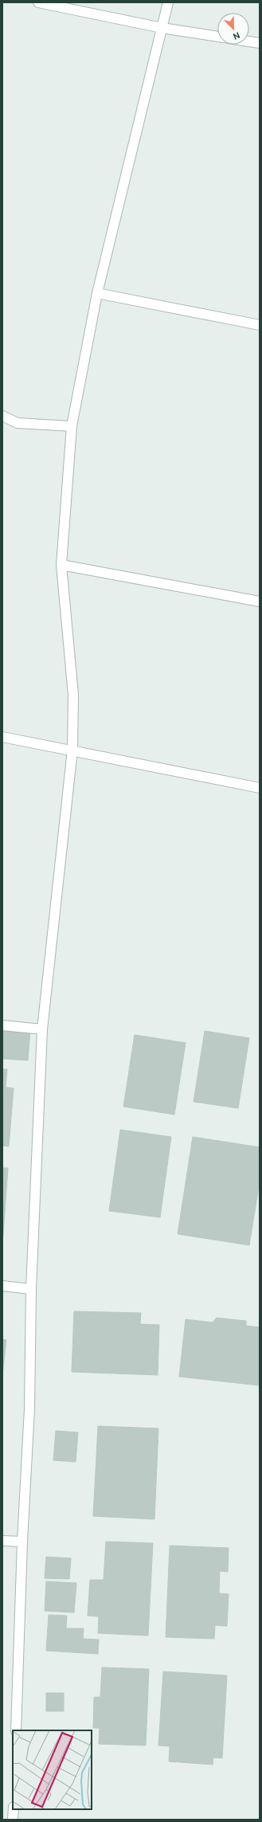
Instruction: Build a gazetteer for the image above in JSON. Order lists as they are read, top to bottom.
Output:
{
  "north": "bottom right"
}
